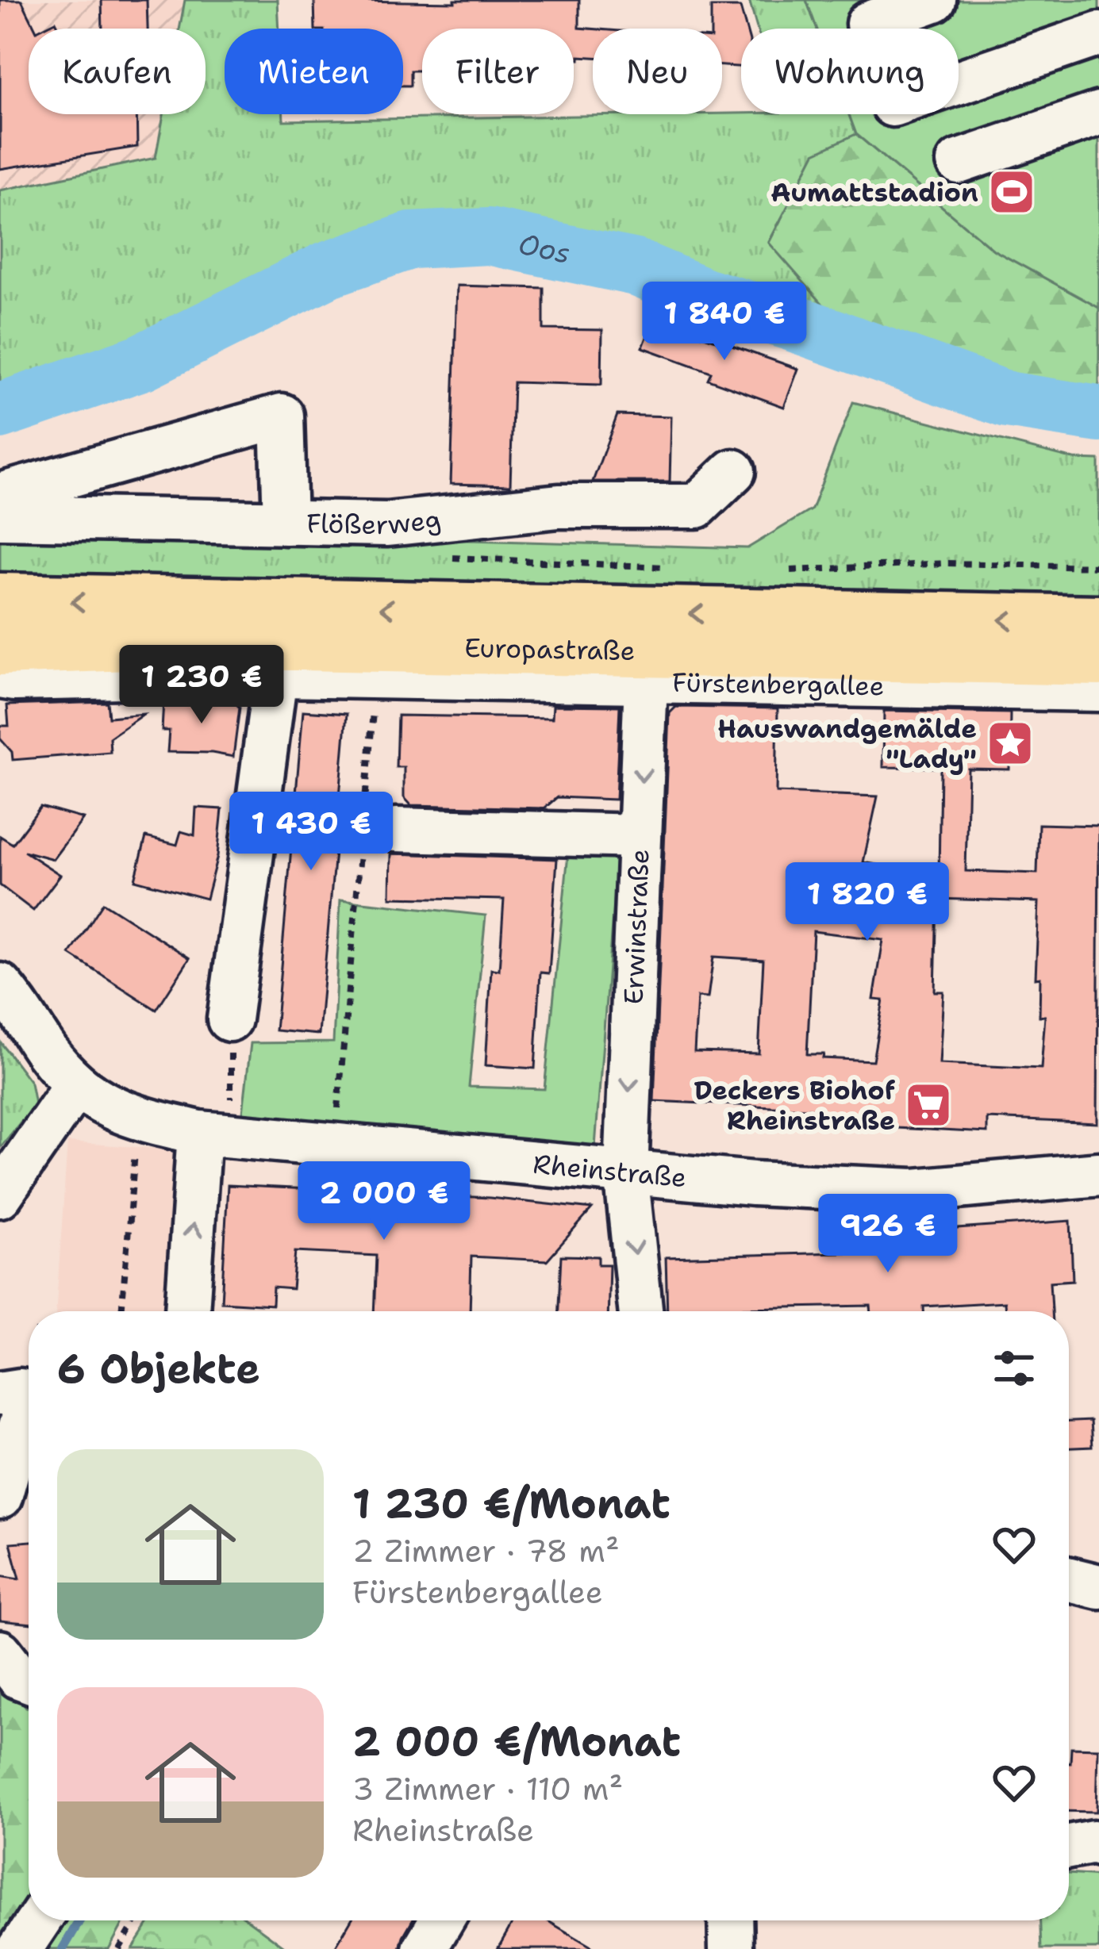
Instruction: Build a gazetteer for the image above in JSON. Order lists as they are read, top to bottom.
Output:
{
  "streets": {
    "main road": ["Europastraße"],
    "street": [
      "Flößerweg",
      "Fürstenbergallee",
      "Erwinstraße",
      "Rheinstraße"
    ]
  },
  "crossings": [
    ["Fürstenbergallee", "Erwinstraße"],
    ["Erwinstraße", "Rheinstraße"]
  ],
  "one_way": ["Erwinstraße"],
  "water": ["Oos"],
  "places": {
    "sports": ["Aumattstadion"],
    "place": ["Hauswandgemälde \"Lady\""],
    "supermarket": ["Deckers Biohof Rheinstraße"]
  },
  "page": {
    "chip": [
      "Kaufen",
      "Mieten",
      "Filter",
      "Neu",
      "Wohnung"
    ],
    "price": [
      "1 840 €",
      "1 230 €",
      "1 430 €",
      "1 820 €",
      "2 000 €",
      "926 €"
    ],
    "heading": "6 Objekte",
    "list": [
      {
        "name": "1 230 €/Monat",
        "note": "2 Zimmer · 78 m² · Fürstenbergallee"
      },
      {
        "name": "2 000 €/Monat",
        "note": "3 Zimmer · 110 m² · Rheinstraße"
      }
    ]
  }
}
